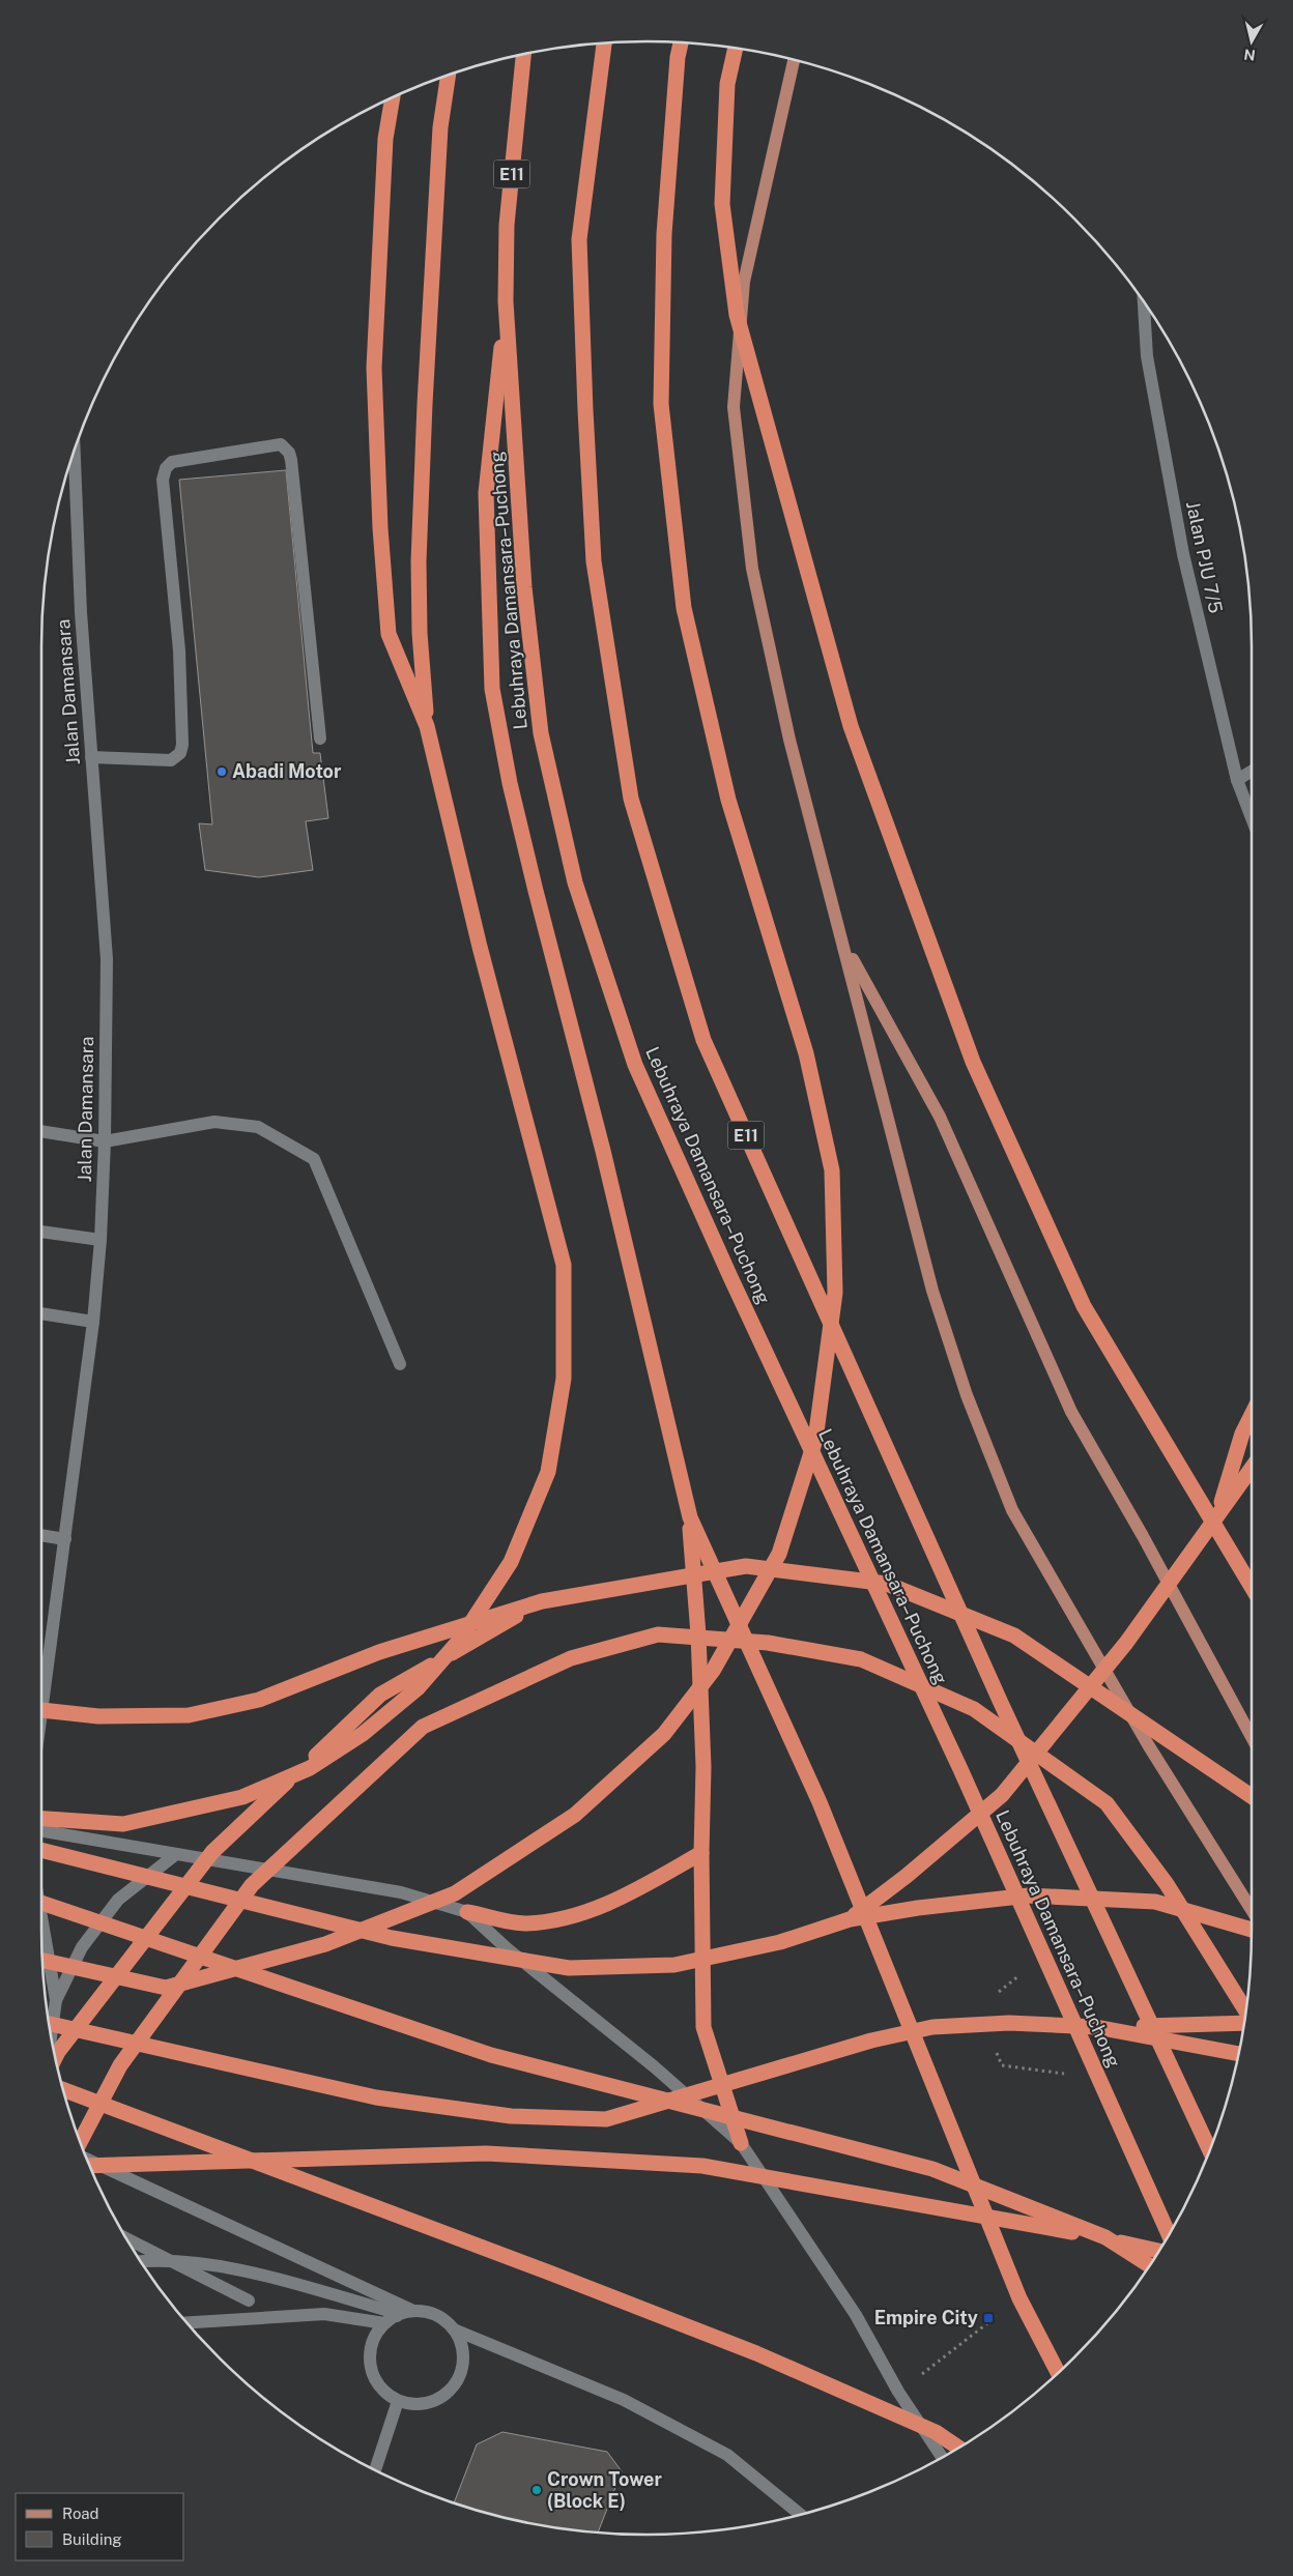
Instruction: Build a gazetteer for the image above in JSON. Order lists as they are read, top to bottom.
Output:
{
  "streets": {
    "highway": ["E11", "Lebuhraya Damansara–Puchong"],
    "street": ["Jalan PJU 7/5", "Jalan Damansara"]
  },
  "places": {
    "other": ["Abadi Motor", "Crown Tower (Block E)"],
    "transit": ["Empire City"]
  },
  "legend": ["Road", "Building"],
  "north": "bottom"
}
